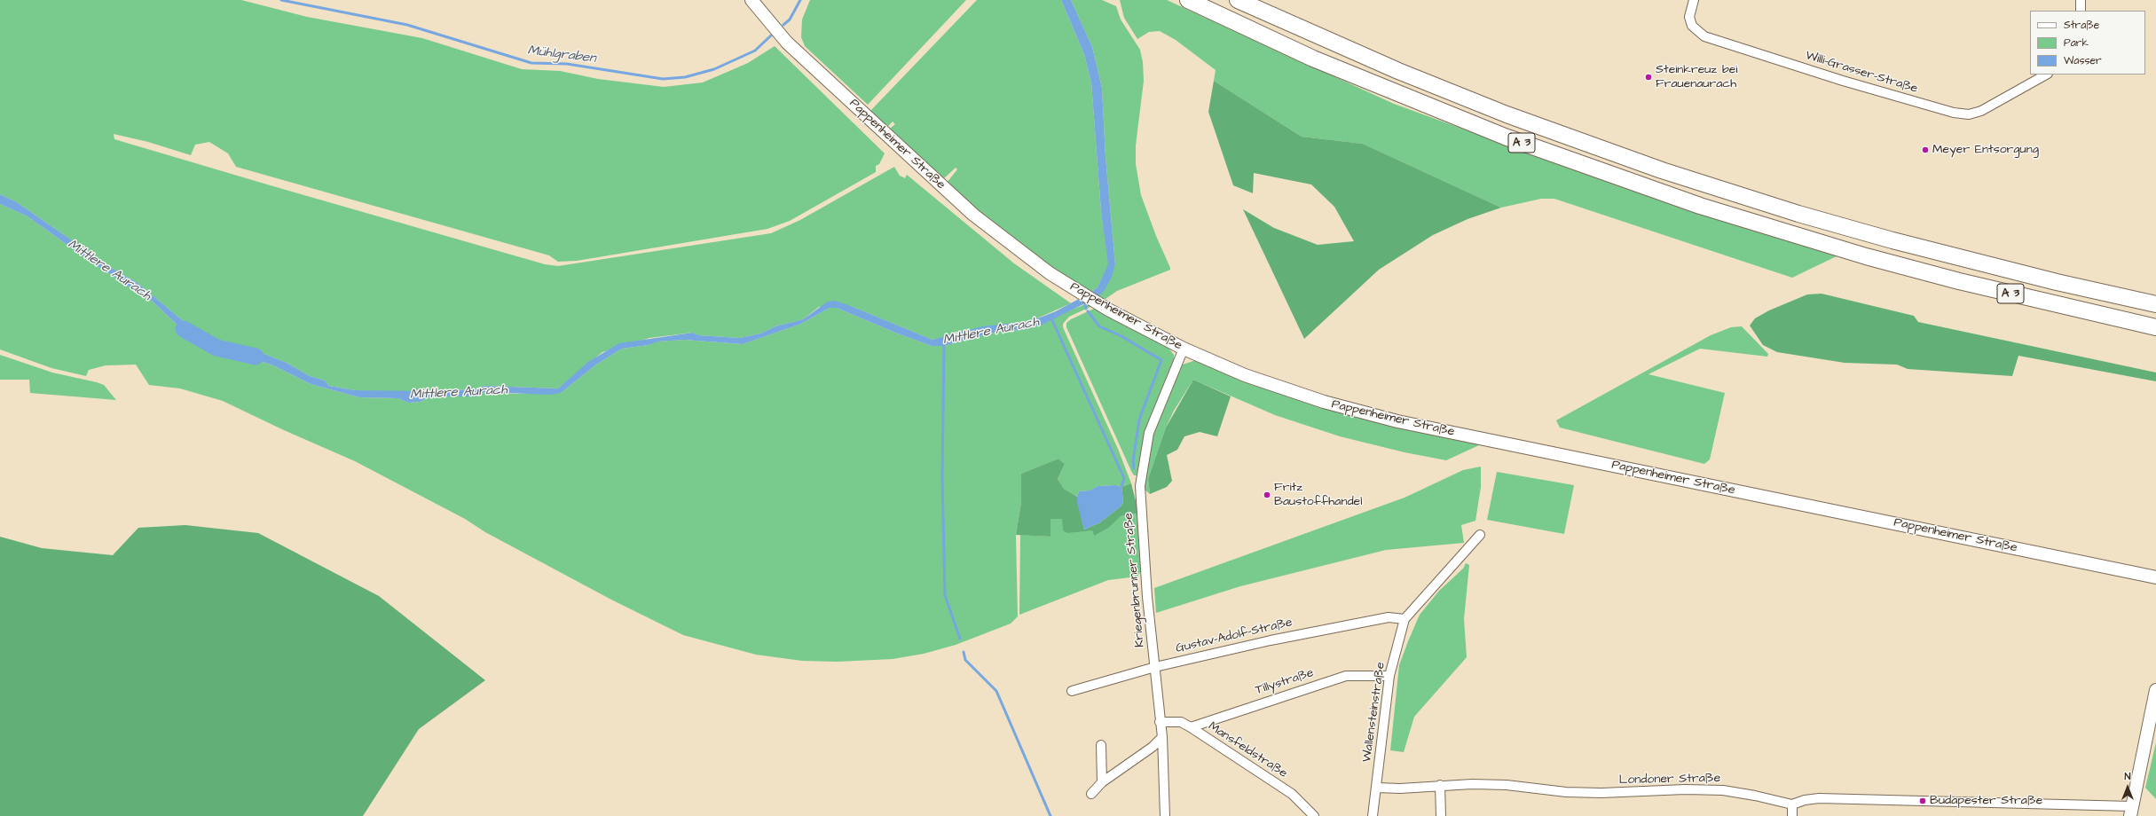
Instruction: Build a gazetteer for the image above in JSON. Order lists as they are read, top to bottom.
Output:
{
  "streets": {
    "highway": ["A 3"],
    "street": [
      "Willi-Grasser-Straße",
      "Pappenheimer Straße",
      "Kriegenbrunner Straße",
      "Gustav-Adolf-Straße",
      "Tillystraße",
      "Wallensteinstraße",
      "Mansfeldstraße",
      "Londoner Straße"
    ]
  },
  "crossings": [
    ["Pappenheimer Straße", "Kriegenbrunner Straße"],
    ["Kriegenbrunner Straße", "Gustav-Adolf-Straße"],
    ["Kriegenbrunner Straße", "Mansfeldstraße"],
    ["Gustav-Adolf-Straße", "Wallensteinstraße"],
    ["Tillystraße", "Wallensteinstraße"],
    ["Tillystraße", "Mansfeldstraße"],
    ["Wallensteinstraße", "Londoner Straße"]
  ],
  "water": ["Mühlgraben", "Mittlere Aurach"],
  "places": [
    "Steinkreuz bei Frauenaurach",
    "Meyer Entsorgung",
    "Fritz Baustoffhandel",
    "Budapester Straße"
  ],
  "legend": ["Straße", "Park", "Wasser"],
  "north": "top"
}
